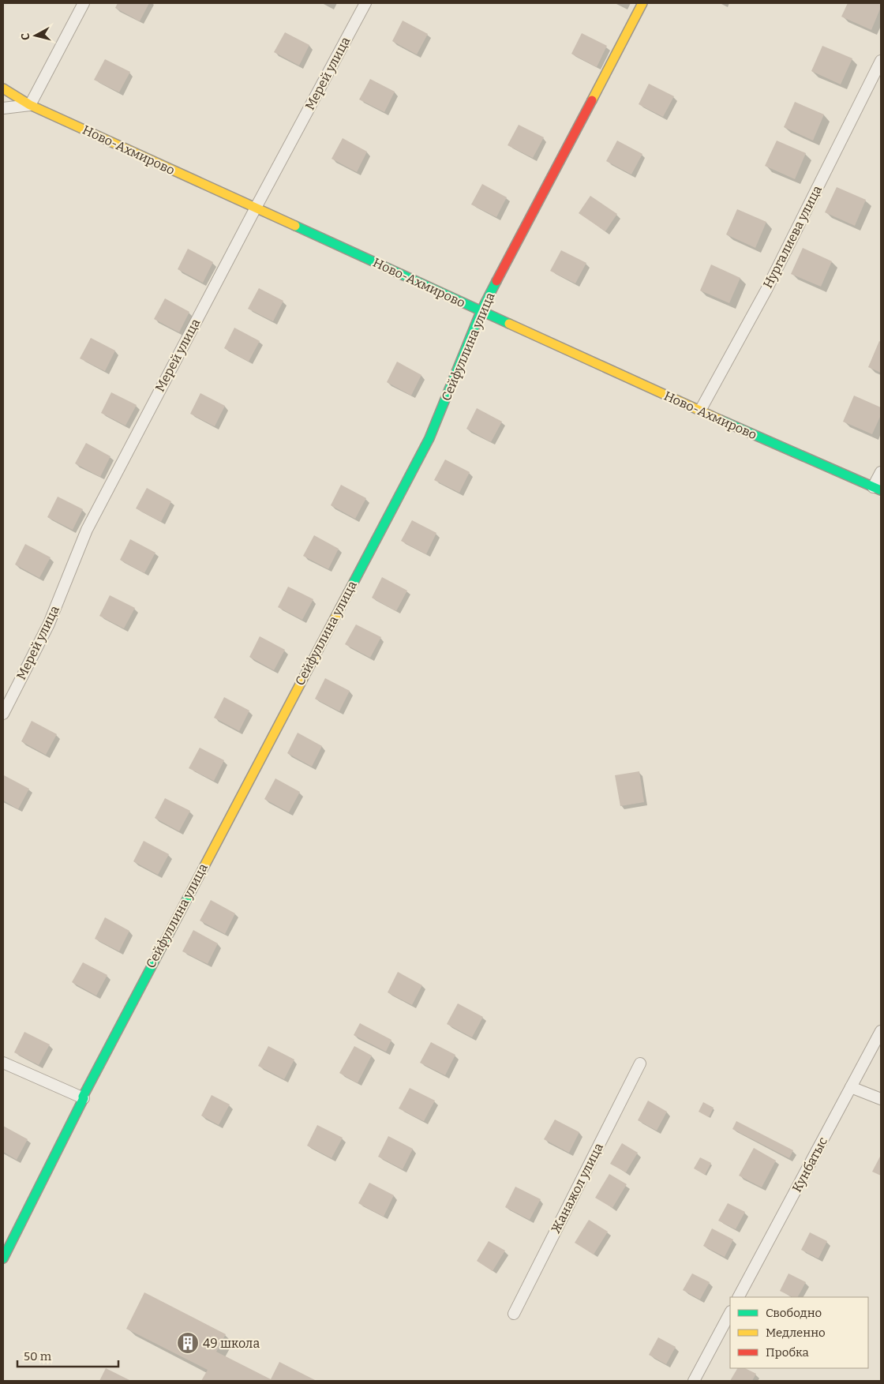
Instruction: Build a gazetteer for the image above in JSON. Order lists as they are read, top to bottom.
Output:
{
  "streets": {
    "street": [
      "Мерей улица",
      "Ново-Ахмирово",
      "Нургалиева улица",
      "Сейфуллина улица",
      "Кунбатыс",
      "Жанажол улица"
    ]
  },
  "crossings": [
    ["Мерей улица", "Ново-Ахмирово"],
    ["Ново-Ахмирово", "Нургалиева улица"],
    ["Ново-Ахмирово", "Сейфуллина улица"]
  ],
  "places": {
    "building": ["49 школа"]
  },
  "legend": ["Свободно", "Медленно", "Пробка"],
  "scale_bar": "50 m",
  "north": "left"
}
